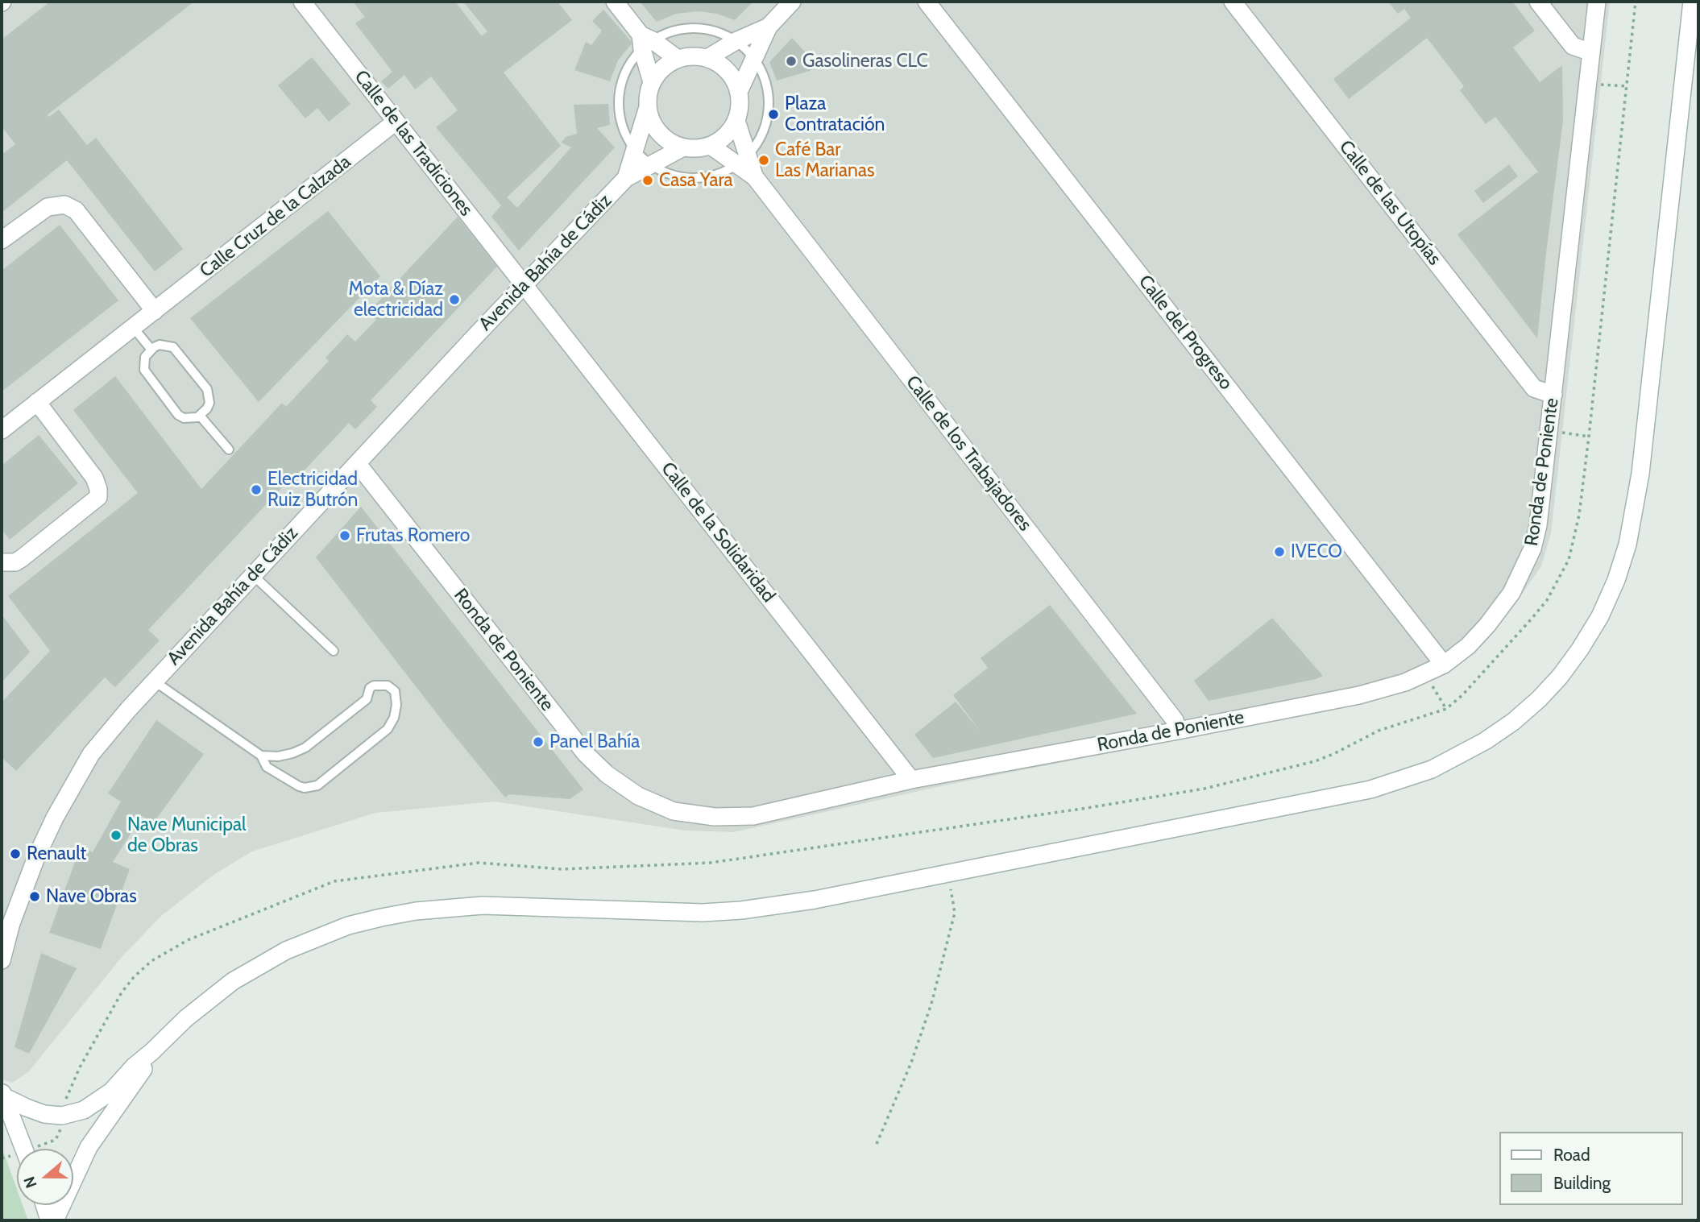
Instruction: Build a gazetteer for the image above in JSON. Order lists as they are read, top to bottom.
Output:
{
  "streets": {
    "street": [
      "Calle de las Tradiciones",
      "Calle de las Utopías",
      "Calle Cruz de la Calzada",
      "Avenida Bahía de Cádiz",
      "Calle del Progreso",
      "Calle de los Trabajadores",
      "Ronda de Poniente",
      "Calle de la Solidaridad"
    ]
  },
  "crossings": [
    ["Calle de las Tradiciones", "Calle Cruz de la Calzada"],
    ["Calle de las Tradiciones", "Avenida Bahía de Cádiz"],
    ["Calle de las Tradiciones", "Calle de la Solidaridad"],
    ["Calle de las Utopías", "Ronda de Poniente"],
    ["Avenida Bahía de Cádiz", "Calle de los Trabajadores"],
    ["Avenida Bahía de Cádiz", "Ronda de Poniente"],
    ["Avenida Bahía de Cádiz", "Calle de la Solidaridad"],
    ["Calle del Progreso", "Ronda de Poniente"],
    ["Calle de los Trabajadores", "Ronda de Poniente"],
    ["Ronda de Poniente", "Calle de la Solidaridad"]
  ],
  "places": [
    "Gasolineras CLC",
    "Plaza Contratación",
    "Café Bar Las Marianas",
    "Casa Yara",
    "Mota & Díaz electricidad",
    "Electricidad Ruiz Butrón",
    "Frutas Romero",
    "IVECO",
    "Panel Bahía",
    "Nave Municipal de Obras",
    "Renault",
    "Nave Obras"
  ],
  "legend": ["Road", "Building"],
  "north": "left"
}
